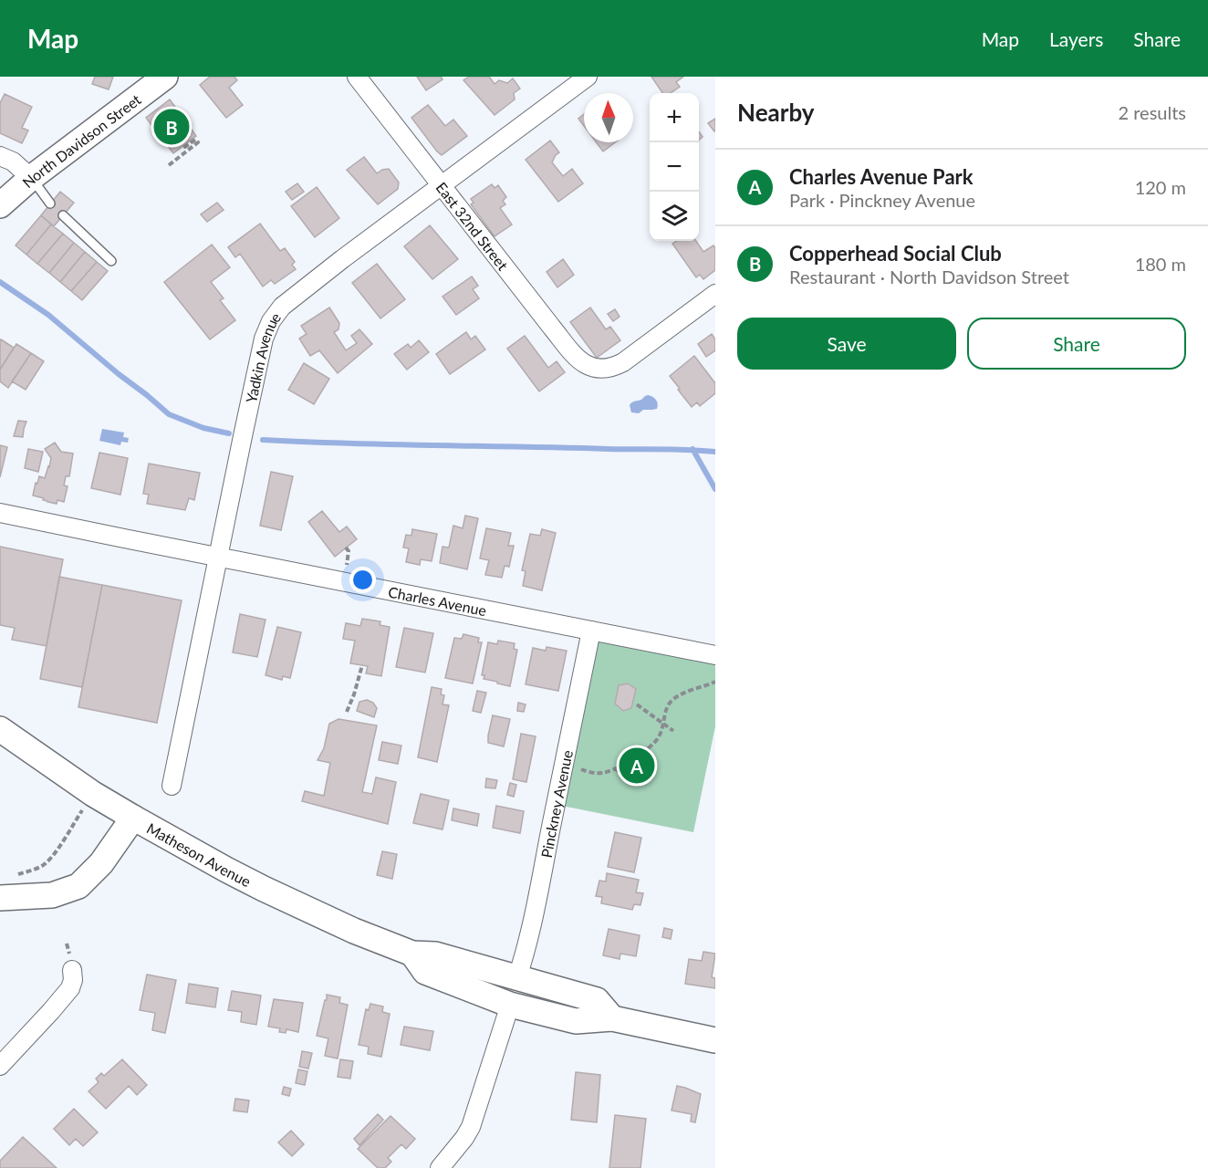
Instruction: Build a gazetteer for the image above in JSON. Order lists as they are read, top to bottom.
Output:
{
  "streets": {
    "street": [
      "North Davidson Street",
      "East 32nd Street",
      "Yadkin Avenue",
      "Charles Avenue",
      "Pinckney Avenue",
      "Matheson Avenue"
    ]
  },
  "crossings": [
    ["East 32nd Street", "Yadkin Avenue"],
    ["Yadkin Avenue", "Charles Avenue"],
    ["Charles Avenue", "Pinckney Avenue"],
    ["Pinckney Avenue", "Matheson Avenue"]
  ],
  "north": "top",
  "page": {
    "header": "Map",
    "nav": ["Map", "Layers", "Share"],
    "heading": ["Nearby", "2 results"],
    "map_buttons": ["+", "−"],
    "pins": ["B", "A"],
    "list": [
      {
        "mark": "A",
        "name": "Charles Avenue Park",
        "note": "Park · Pinckney Avenue",
        "value": "120 m"
      },
      {
        "mark": "B",
        "name": "Copperhead Social Club",
        "note": "Restaurant · North Davidson Street",
        "value": "180 m"
      }
    ],
    "buttons": ["Save", "Share"]
  }
}
